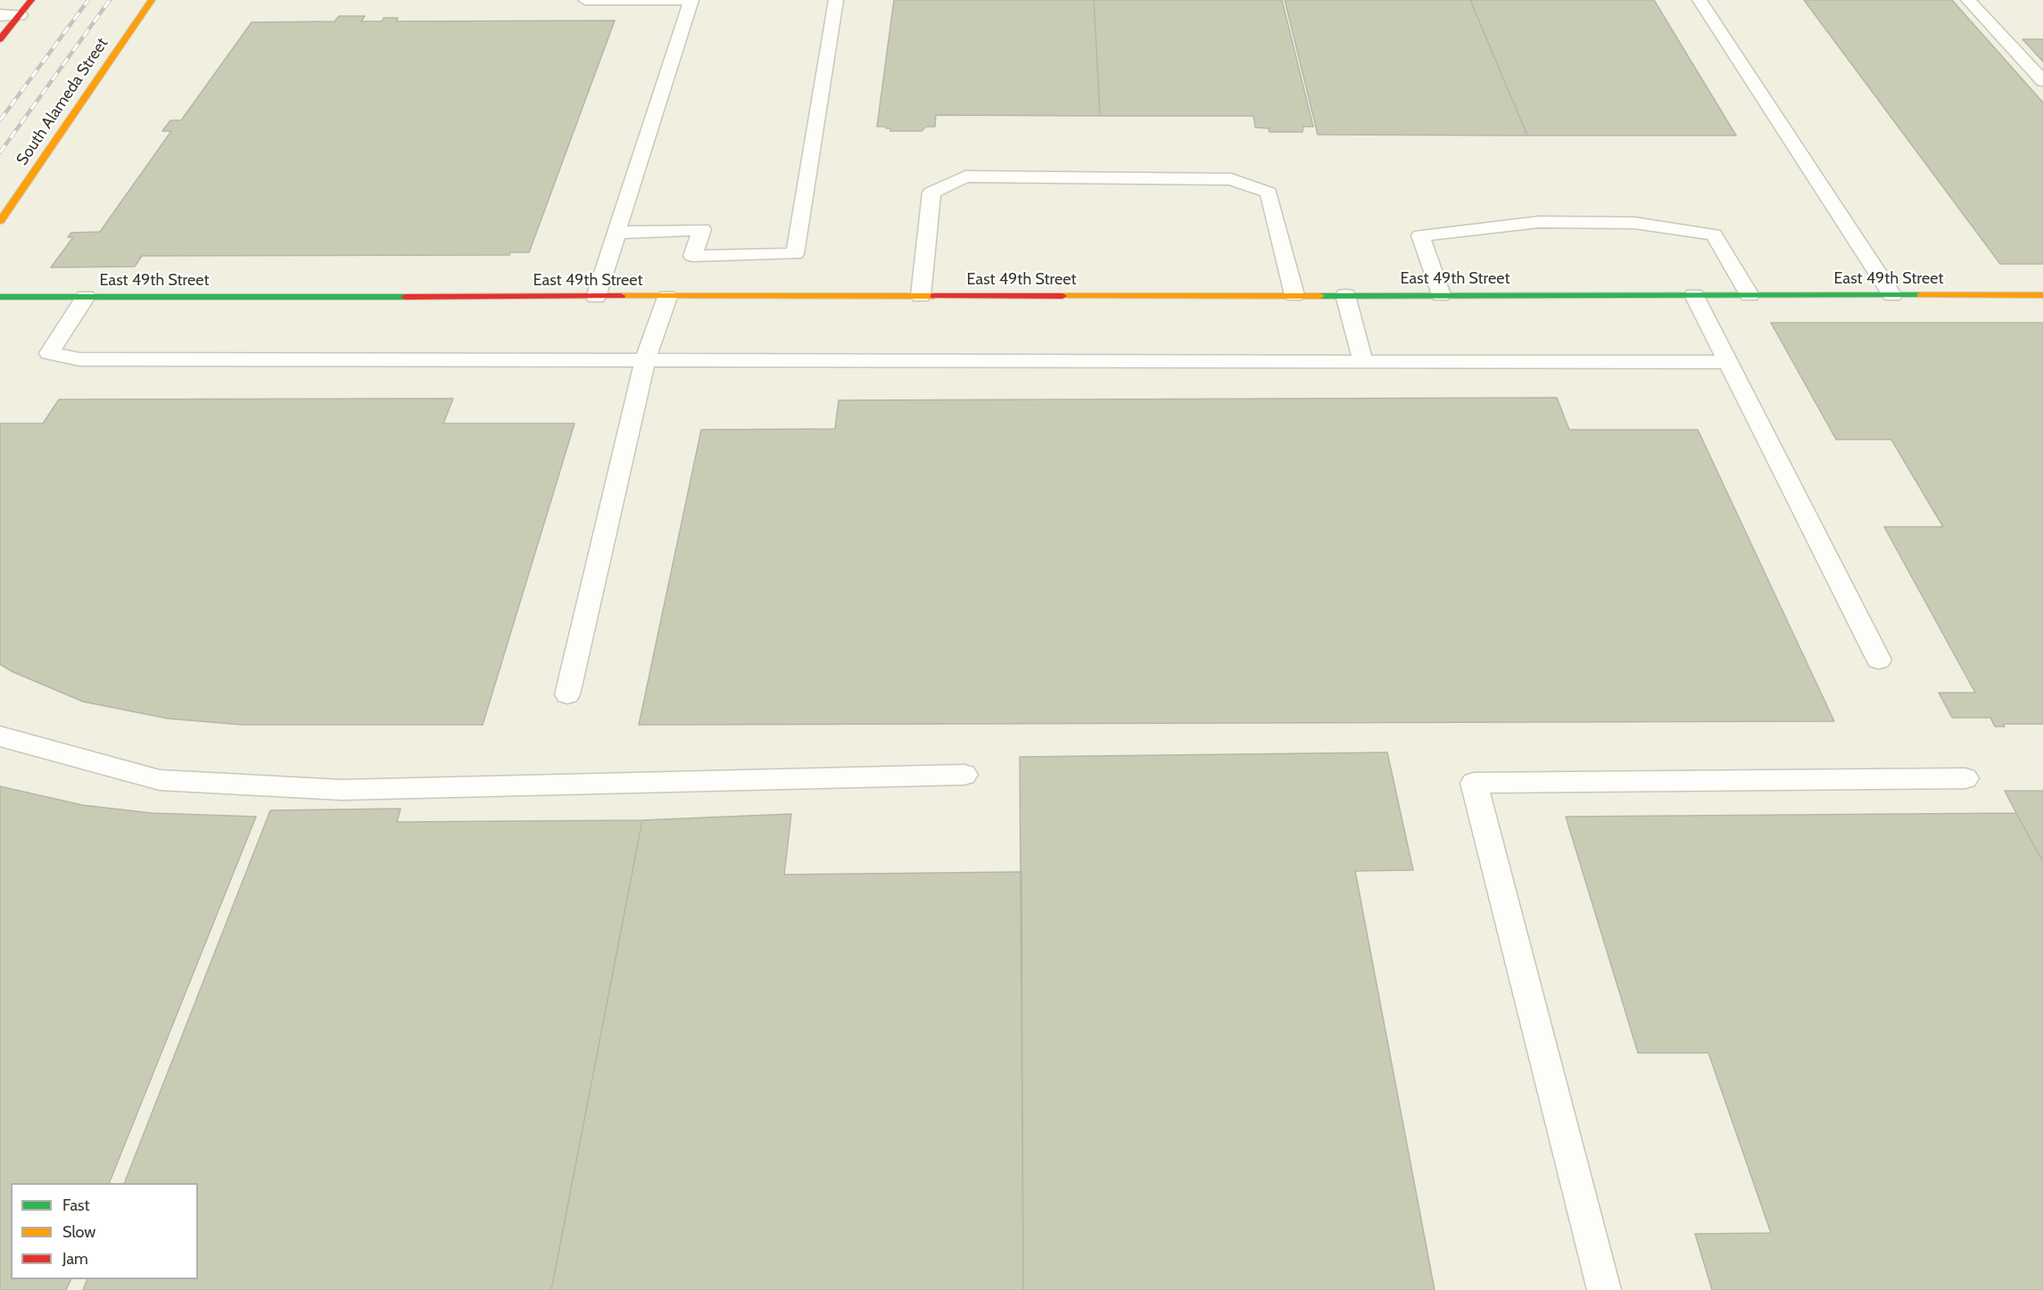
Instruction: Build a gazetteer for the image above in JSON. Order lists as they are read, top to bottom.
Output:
{
  "streets": {
    "street": ["South Alameda Street", "East 49th Street"]
  },
  "legend": ["Fast", "Slow", "Jam"]
}
